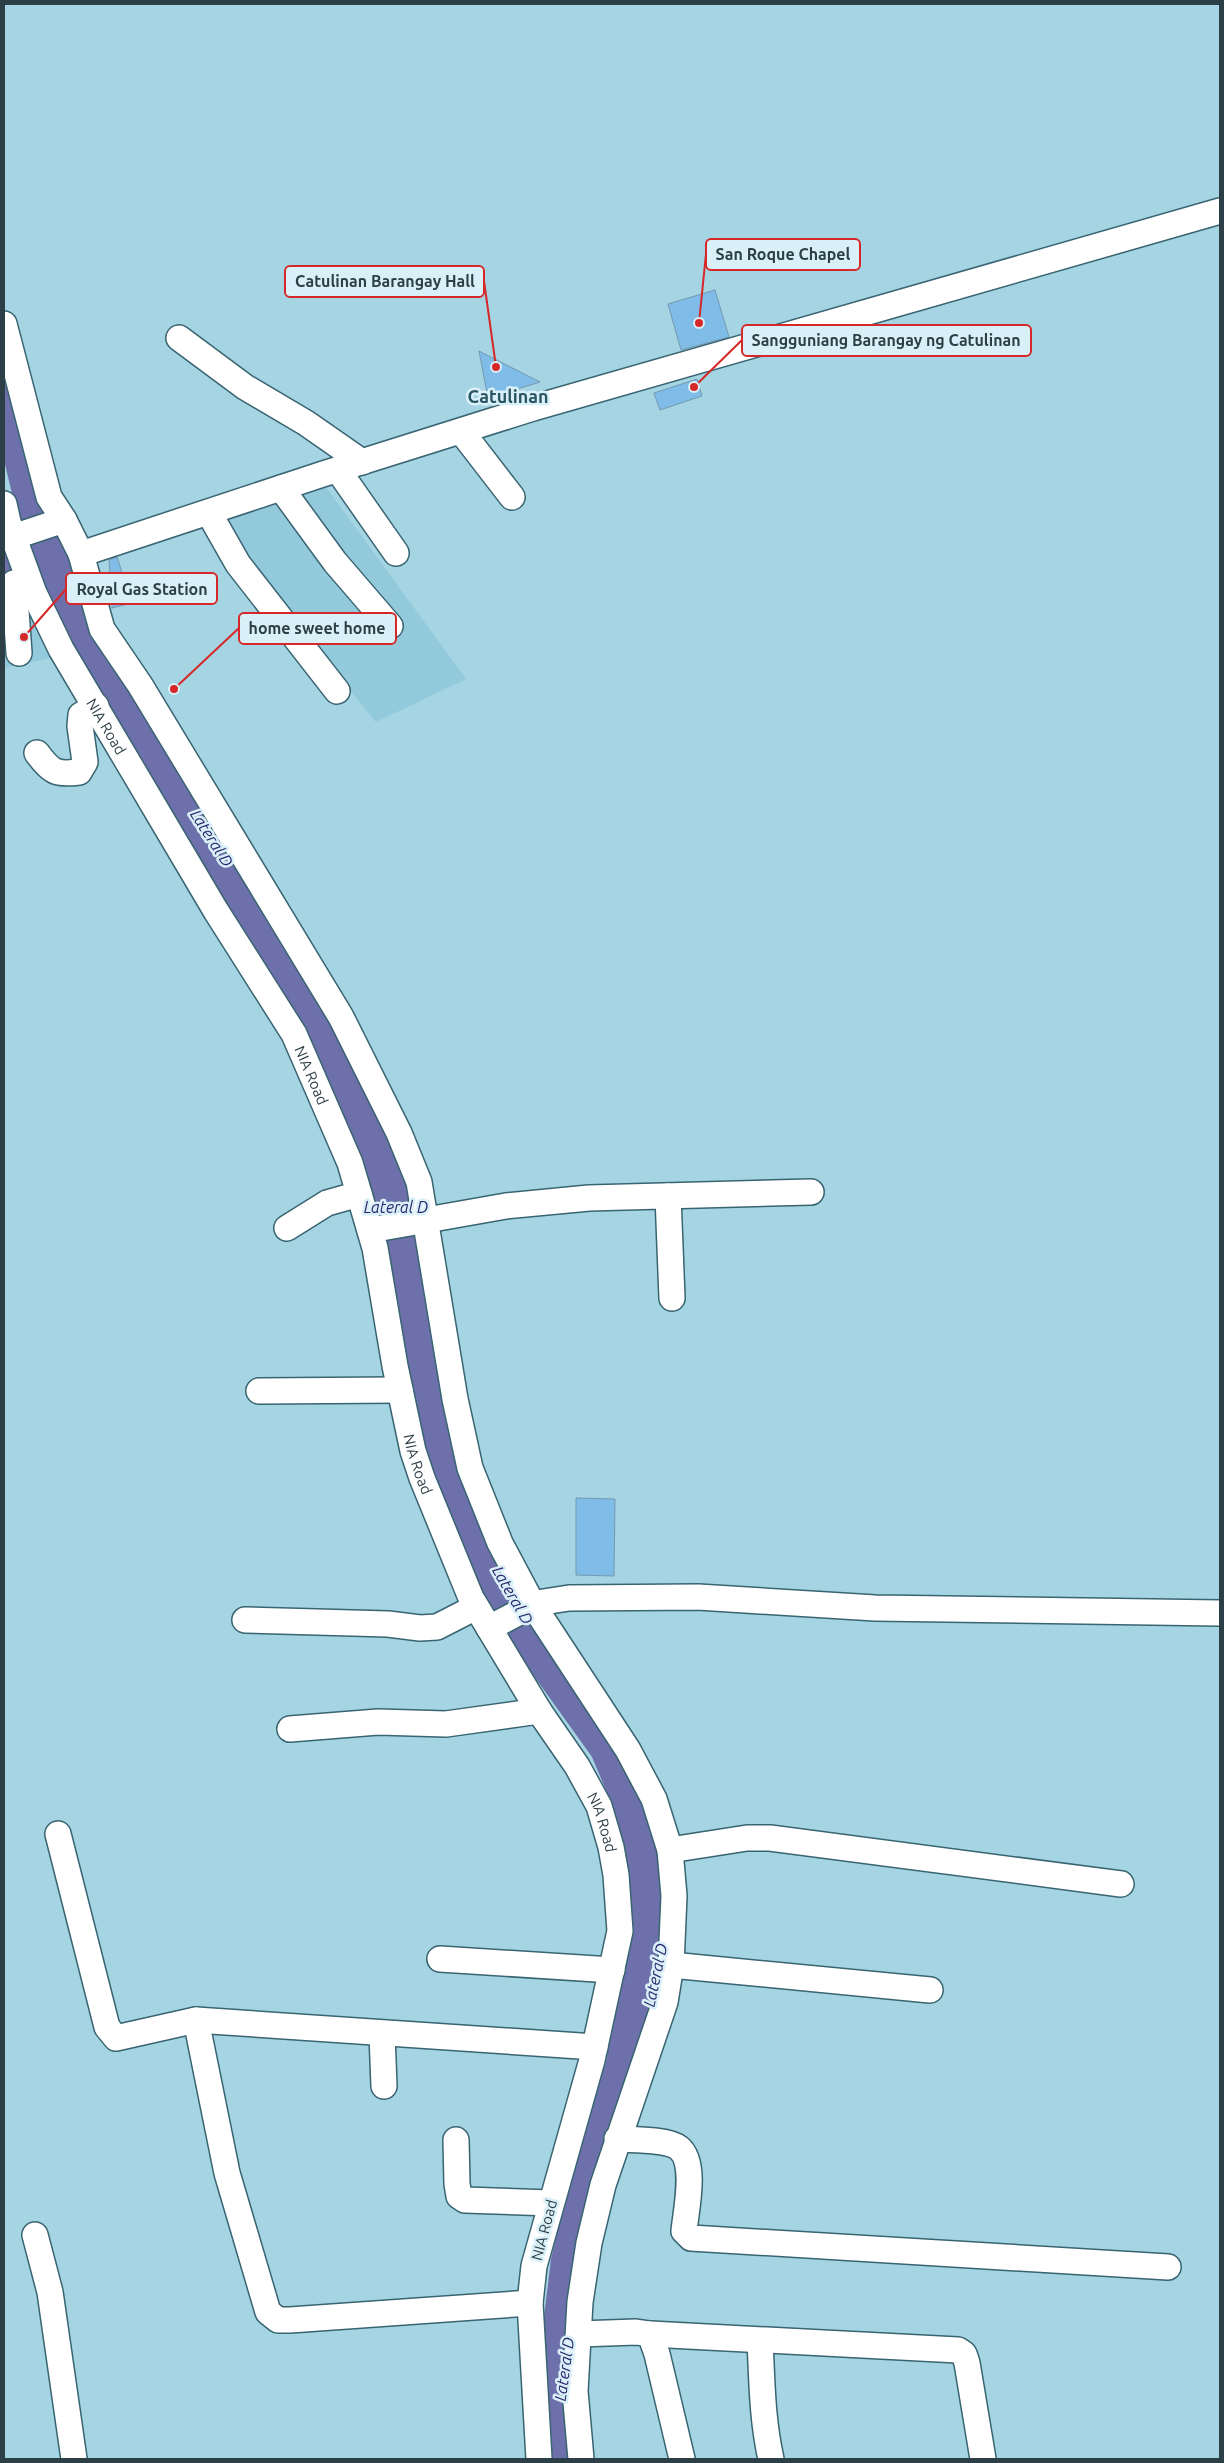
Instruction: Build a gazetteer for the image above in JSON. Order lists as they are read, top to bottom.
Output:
{
  "streets": {
    "street": ["NIA Road"]
  },
  "districts": ["Catulinan"],
  "water": ["Lateral D"],
  "places": [
    "San Roque Chapel",
    "Catulinan Barangay Hall",
    "Sangguniang Barangay ng Catulinan",
    "Royal Gas Station",
    "home sweet home"
  ]
}
